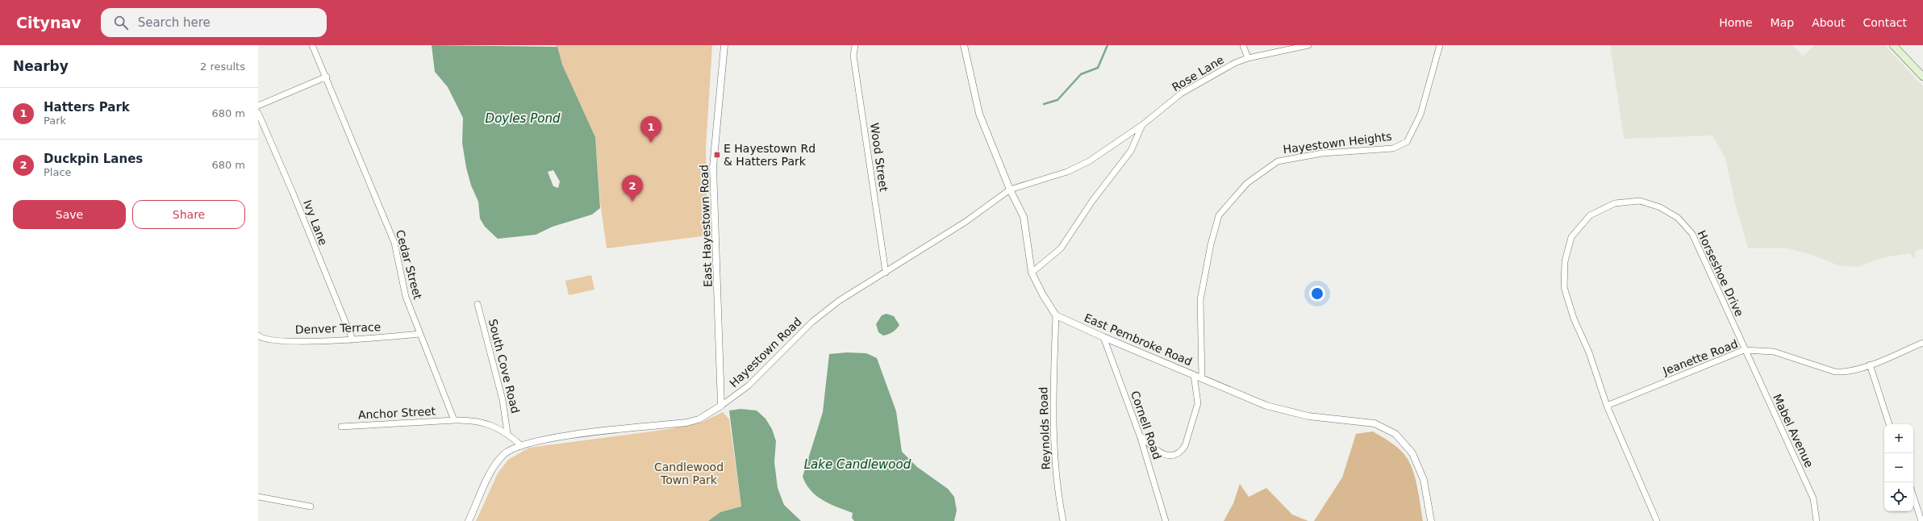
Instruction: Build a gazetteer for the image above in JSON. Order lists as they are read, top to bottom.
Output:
{
  "streets": {
    "street": [
      "Rose Lane",
      "Hayestown Heights",
      "Wood Street",
      "Ivy Lane",
      "East Hayestown Road",
      "Cedar Street",
      "Horseshoe Drive",
      "Denver Terrace",
      "East Pembroke Road",
      "Hayestown Road",
      "Jeanette Road",
      "South Cove Road",
      "Anchor Street",
      "Cornell Road",
      "Reynolds Road",
      "Mabel Avenue"
    ]
  },
  "crossings": [
    ["Rose Lane", "Hayestown Road"],
    ["Hayestown Heights", "East Pembroke Road"],
    ["Wood Street", "Hayestown Road"],
    ["Ivy Lane", "Denver Terrace"],
    ["East Hayestown Road", "Hayestown Road"],
    ["Cedar Street", "Denver Terrace"],
    ["Cedar Street", "Anchor Street"],
    ["Horseshoe Drive", "Jeanette Road"],
    ["Horseshoe Drive", "Mabel Avenue"],
    ["East Pembroke Road", "Cornell Road"],
    ["East Pembroke Road", "Reynolds Road"],
    ["Jeanette Road", "Mabel Avenue"]
  ],
  "water": ["Doyles Pond", "Lake Candlewood"],
  "parks": ["Candlewood Town Park"],
  "places": {
    "transit": ["E Hayestown Rd & Hatters Park"]
  },
  "page": {
    "header": "Citynav",
    "search": "Search here",
    "nav": [
      "Home",
      "Map",
      "About",
      "Contact"
    ],
    "heading": ["Nearby", "2 results"],
    "list": [
      {
        "mark": "1",
        "name": "Hatters Park",
        "note": "Park",
        "value": "680 m"
      },
      {
        "mark": "2",
        "name": "Duckpin Lanes",
        "note": "Place",
        "value": "680 m"
      }
    ],
    "pins": ["1", "2"],
    "buttons": ["Save", "Share"],
    "map_buttons": ["+", "−"]
  }
}
